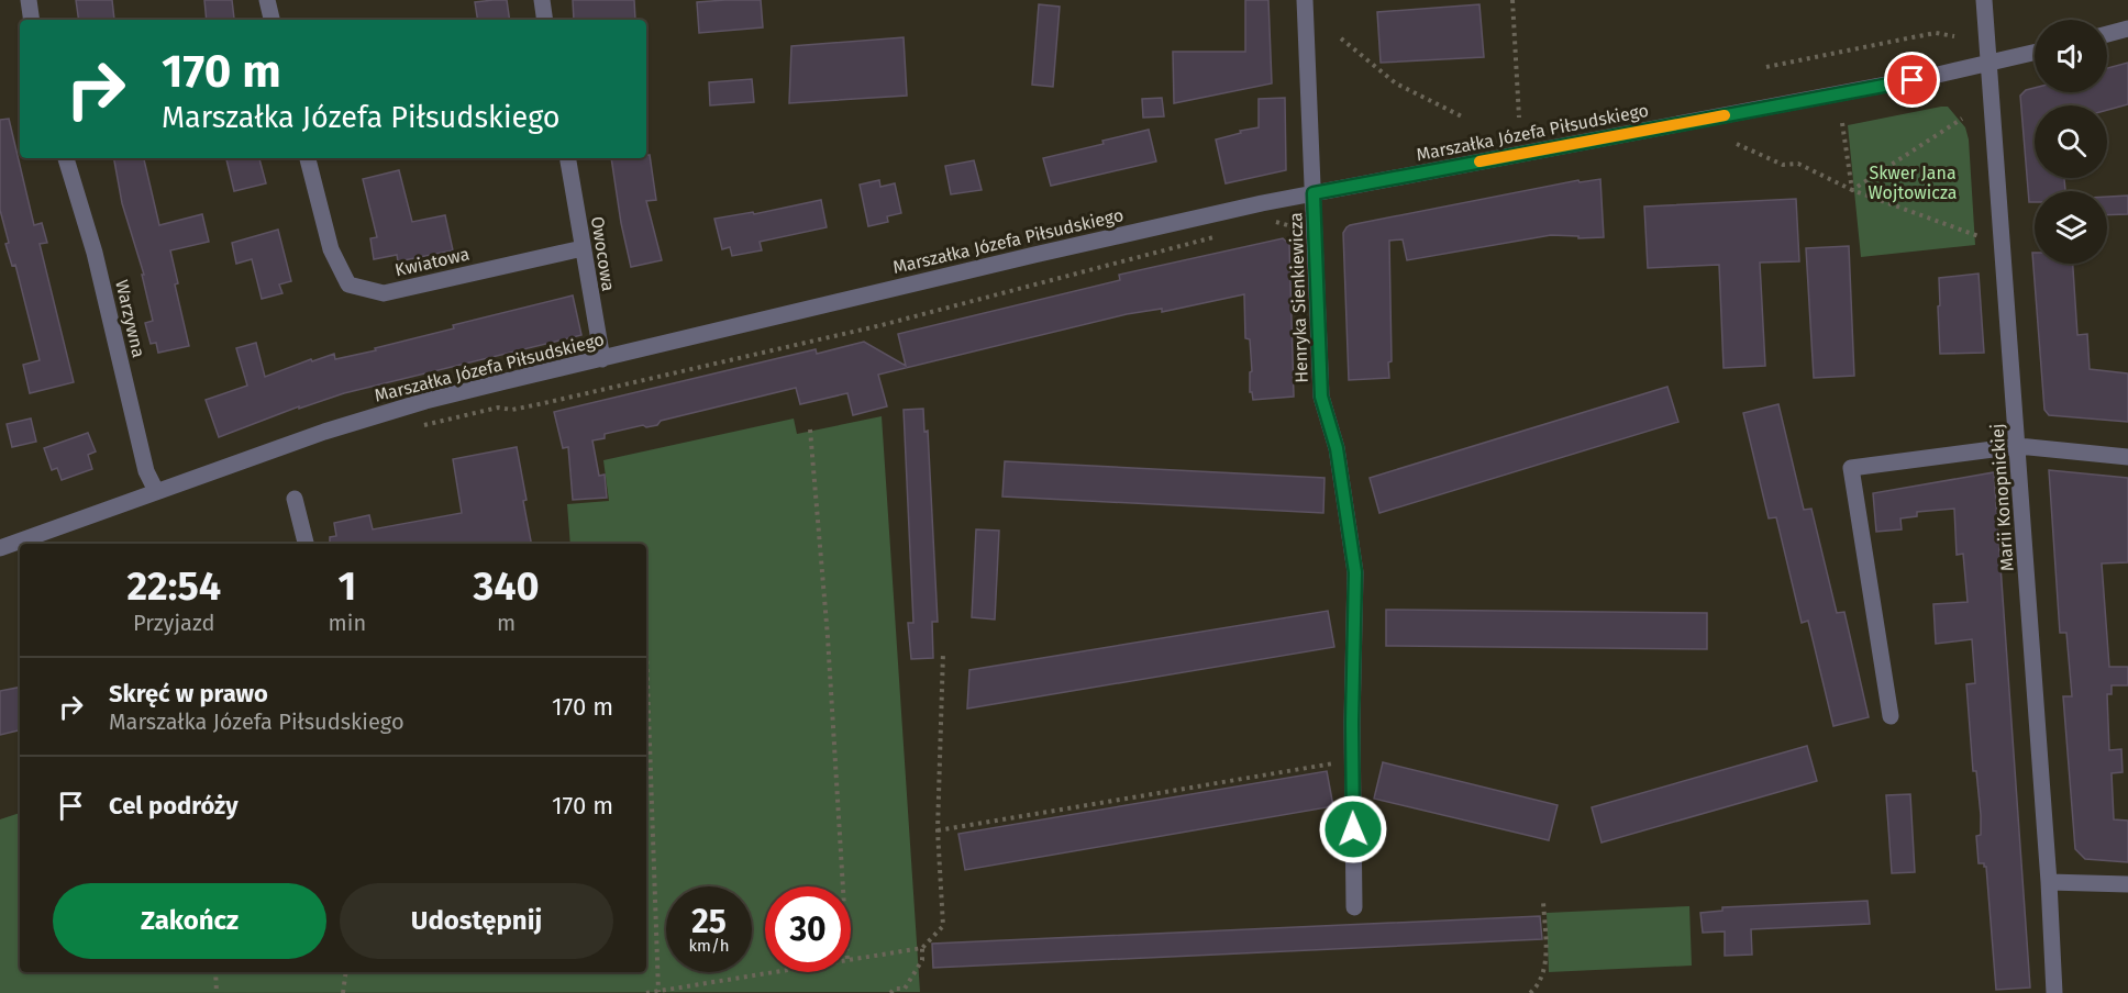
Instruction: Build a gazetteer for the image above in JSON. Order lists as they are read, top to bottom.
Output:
{
  "streets": {
    "street": [
      "Marszałka Józefa Piłsudskiego",
      "Owocowa",
      "Kwiatowa",
      "Henryka Sienkiewicza",
      "Warzywna",
      "Marii Konopnickiej"
    ]
  },
  "crossings": [
    ["Marszałka Józefa Piłsudskiego", "Owocowa"],
    ["Marszałka Józefa Piłsudskiego", "Henryka Sienkiewicza"],
    ["Marszałka Józefa Piłsudskiego", "Warzywna"],
    ["Marszałka Józefa Piłsudskiego", "Marii Konopnickiej"],
    ["Owocowa", "Kwiatowa"]
  ],
  "parks": ["Skwer Jana Wojtowicza"],
  "page": {
    "turn": ["170 m", "Marszałka Józefa Piłsudskiego"],
    "eta": [
      "22:54",
      "Przyjazd",
      "1",
      "min",
      "340",
      "m"
    ],
    "list": [
      {
        "name": "Skręć w prawo",
        "note": "Marszałka Józefa Piłsudskiego",
        "value": "170 m"
      },
      {
        "name": "Cel podróży",
        "value": "170 m"
      }
    ],
    "buttons": ["Zakończ", "Udostępnij"],
    "speed": "25 km/h",
    "limit": "30"
  }
}
